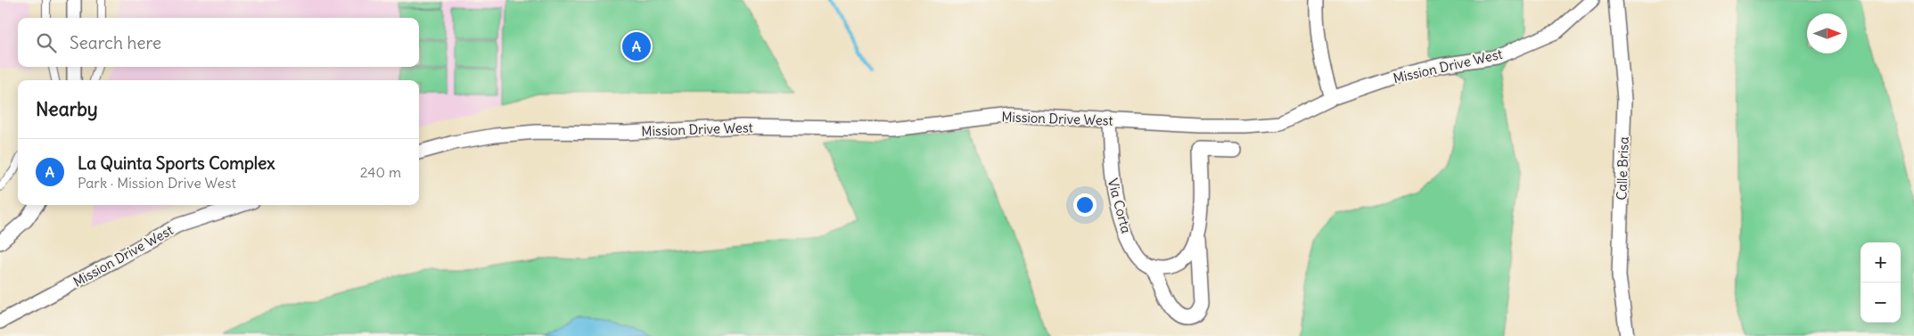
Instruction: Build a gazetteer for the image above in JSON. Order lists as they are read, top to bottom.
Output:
{
  "streets": {
    "street": ["Mission Drive West", "Calle Brisa", "Via Corta"]
  },
  "crossings": [
    ["Mission Drive West", "Via Corta"]
  ],
  "north": "right",
  "page": {
    "search": "Search here",
    "pins": "A",
    "heading": "Nearby",
    "list": [
      {
        "mark": "A",
        "name": "La Quinta Sports Complex",
        "note": "Park · Mission Drive West",
        "value": "240 m"
      }
    ],
    "map_buttons": ["+", "−"]
  }
}
